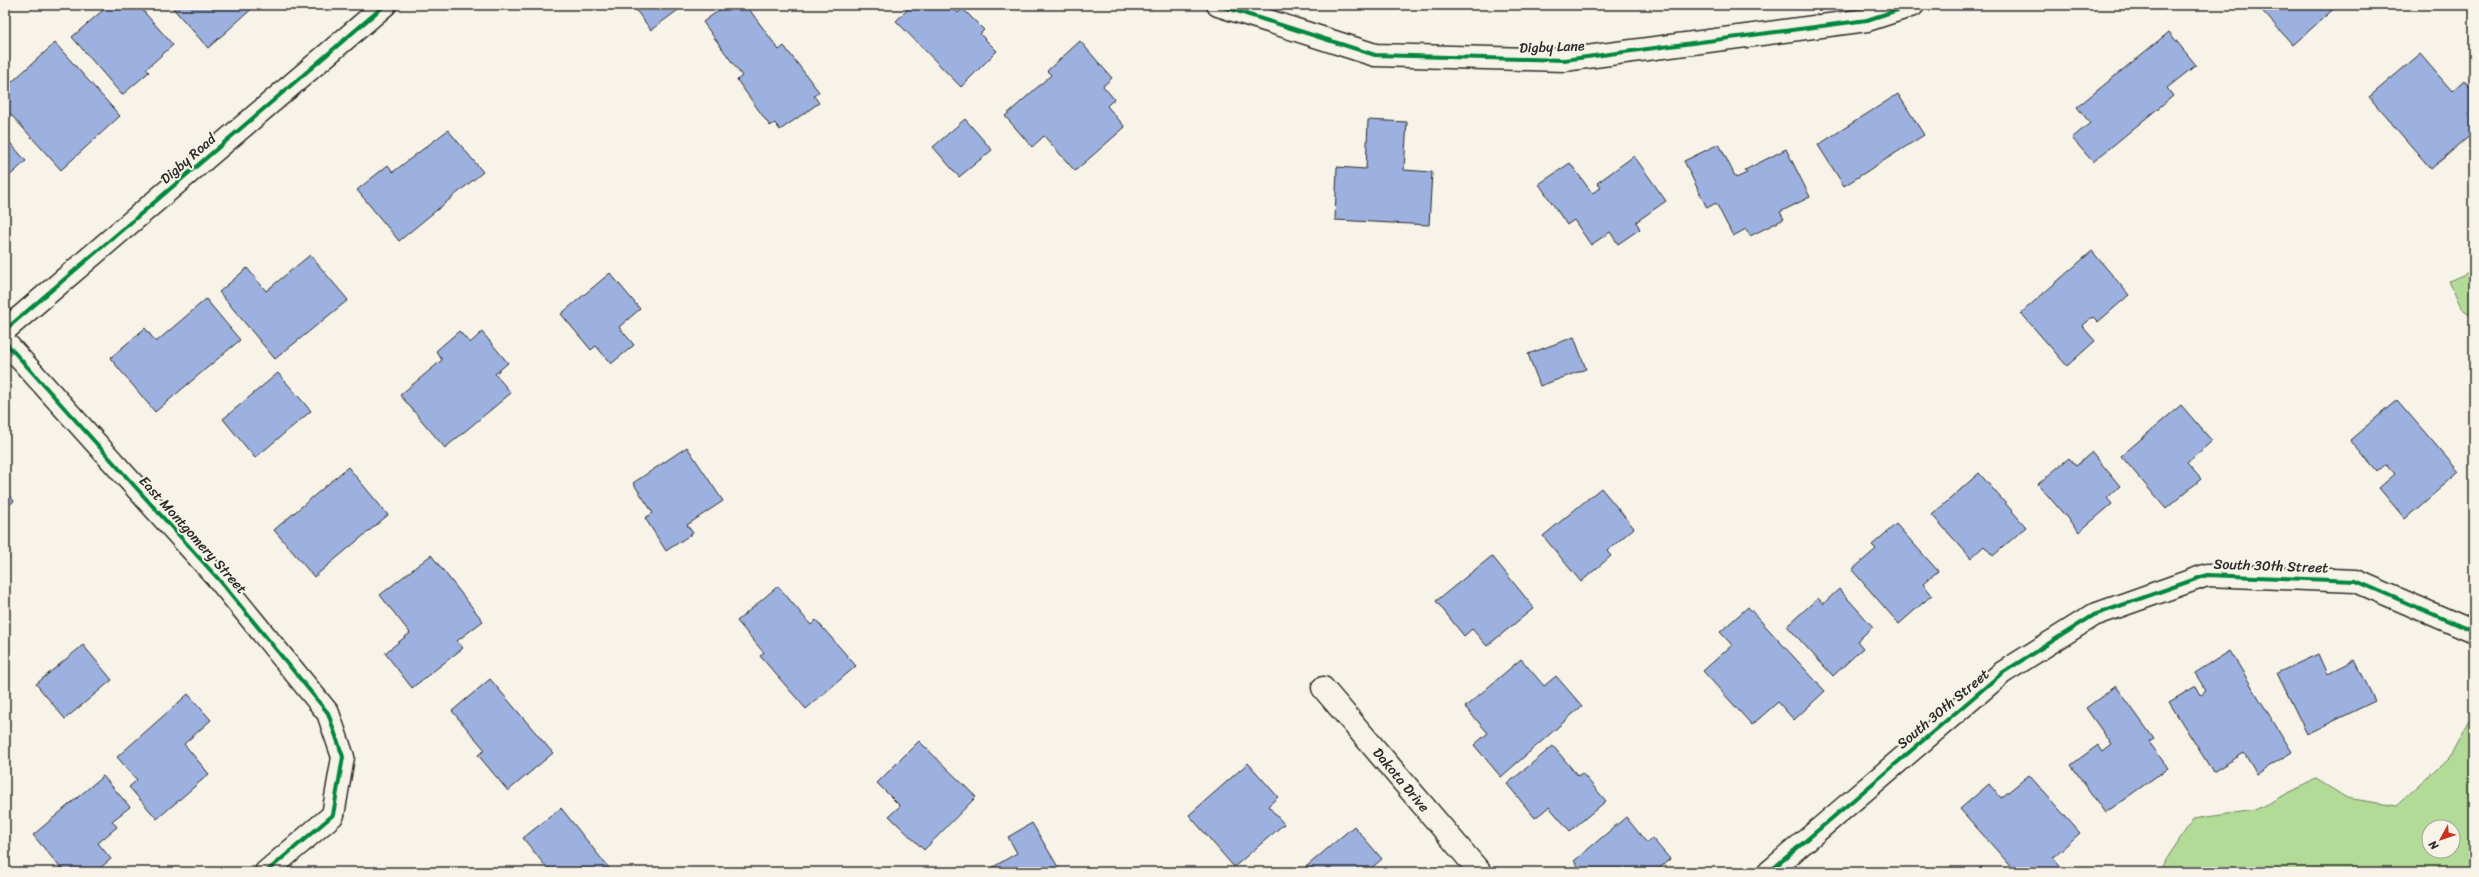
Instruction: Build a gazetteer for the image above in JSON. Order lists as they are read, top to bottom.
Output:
{
  "streets": {
    "street": [
      "Digby Lane",
      "Digby Road",
      "East Montgomery Street",
      "South 30th Street",
      "Dakota Drive"
    ]
  },
  "north": "bottom left"
}
